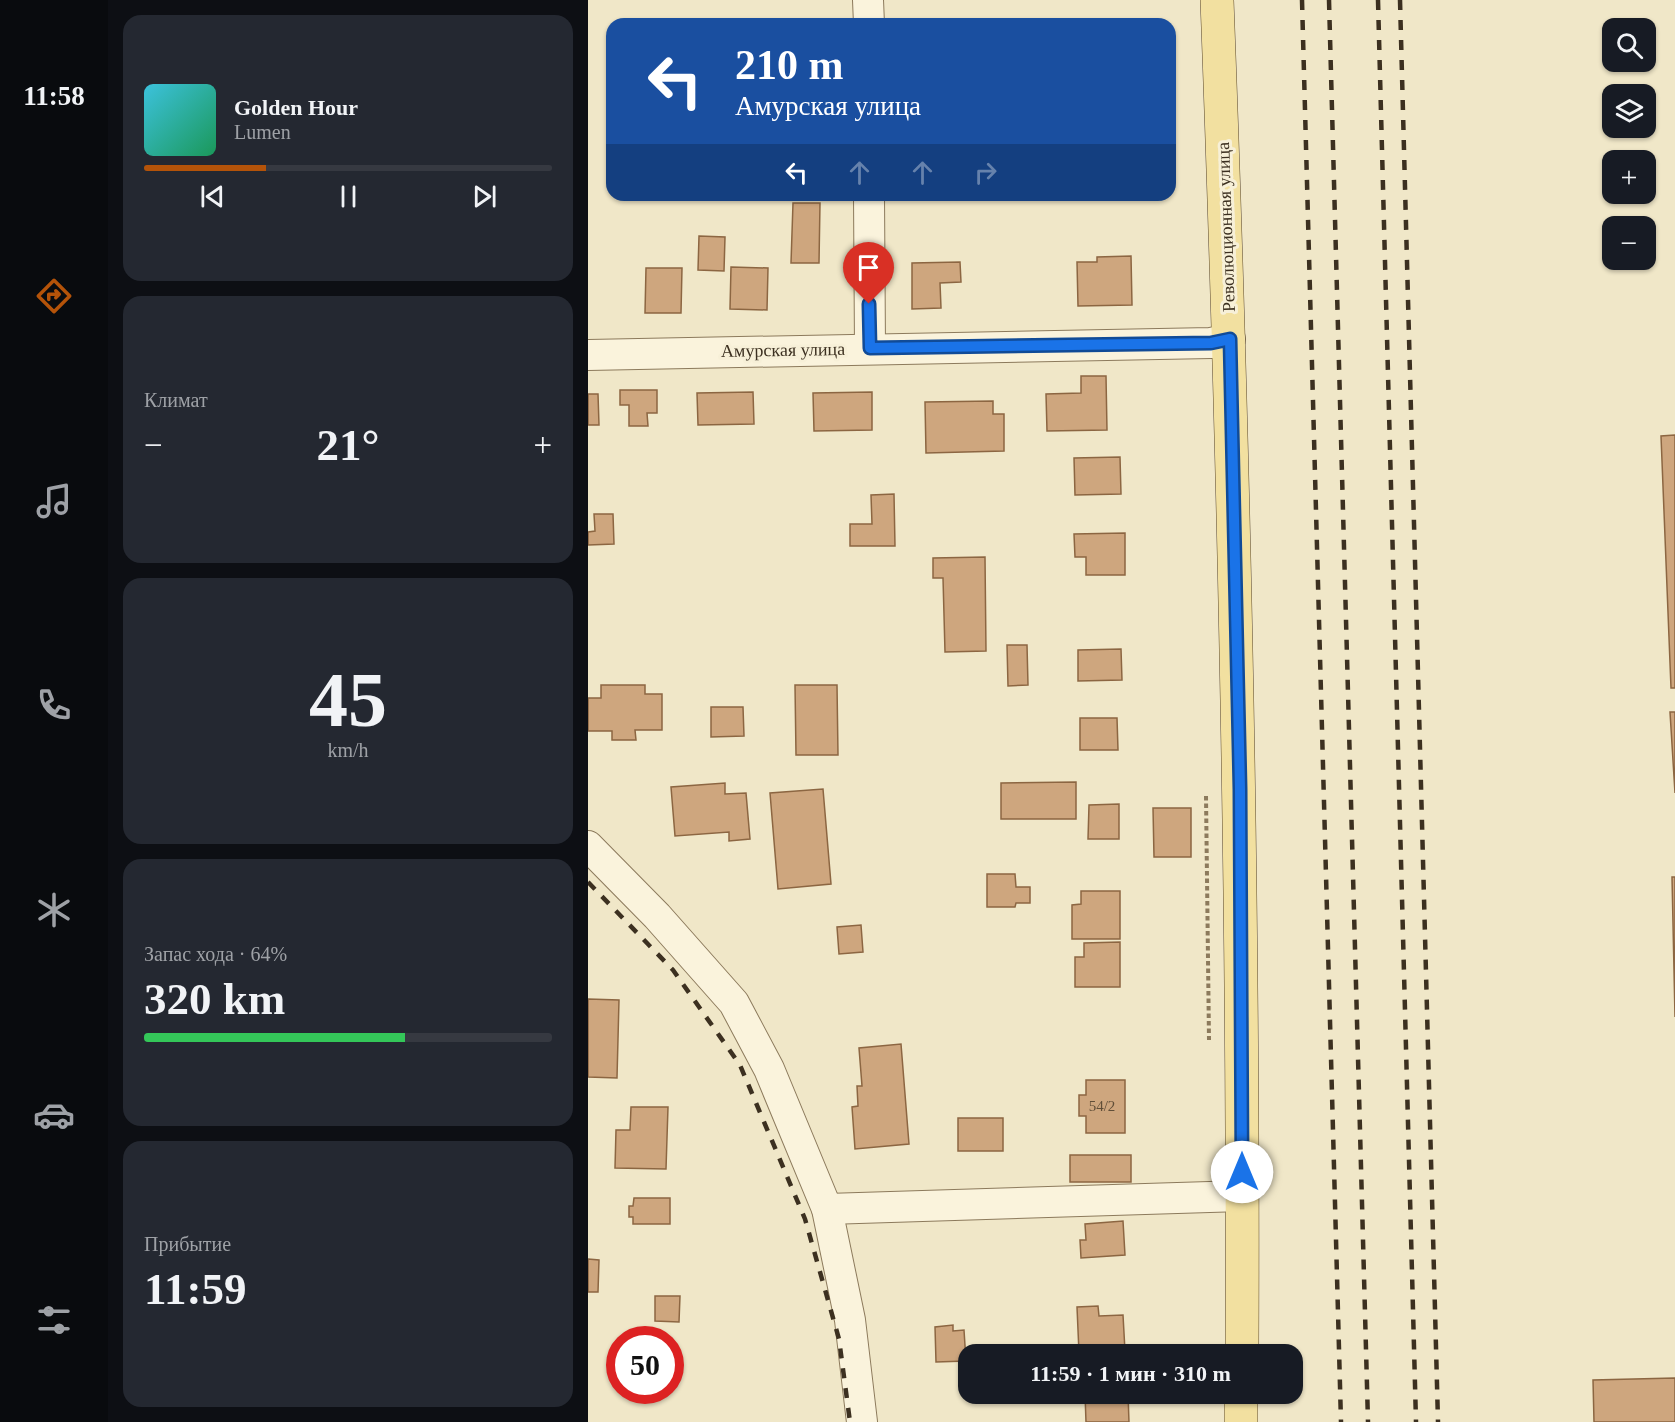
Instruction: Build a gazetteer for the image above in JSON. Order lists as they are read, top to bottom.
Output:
{
  "streets": {
    "main road": ["Революционная улица"],
    "street": ["Амурская улица"]
  },
  "crossings": [
    ["Революционная улица", "Амурская улица"]
  ],
  "house_numbers": ["54/2"],
  "page": {
    "tabs": "11:58",
    "map_buttons": ["+", "−"],
    "turn": ["210 m", "Амурская улица"],
    "song": ["Golden Hour", "Lumen"],
    "tile": [
      "Климат",
      ["45", "km/h"],
      ["Запас хода · 64%", "320 km"],
      ["Прибытие", "11:59"]
    ],
    "heat": ["−", "21°", "+"],
    "limit": "50",
    "trip": "11:59 · 1 мин · 310 m"
  }
}
